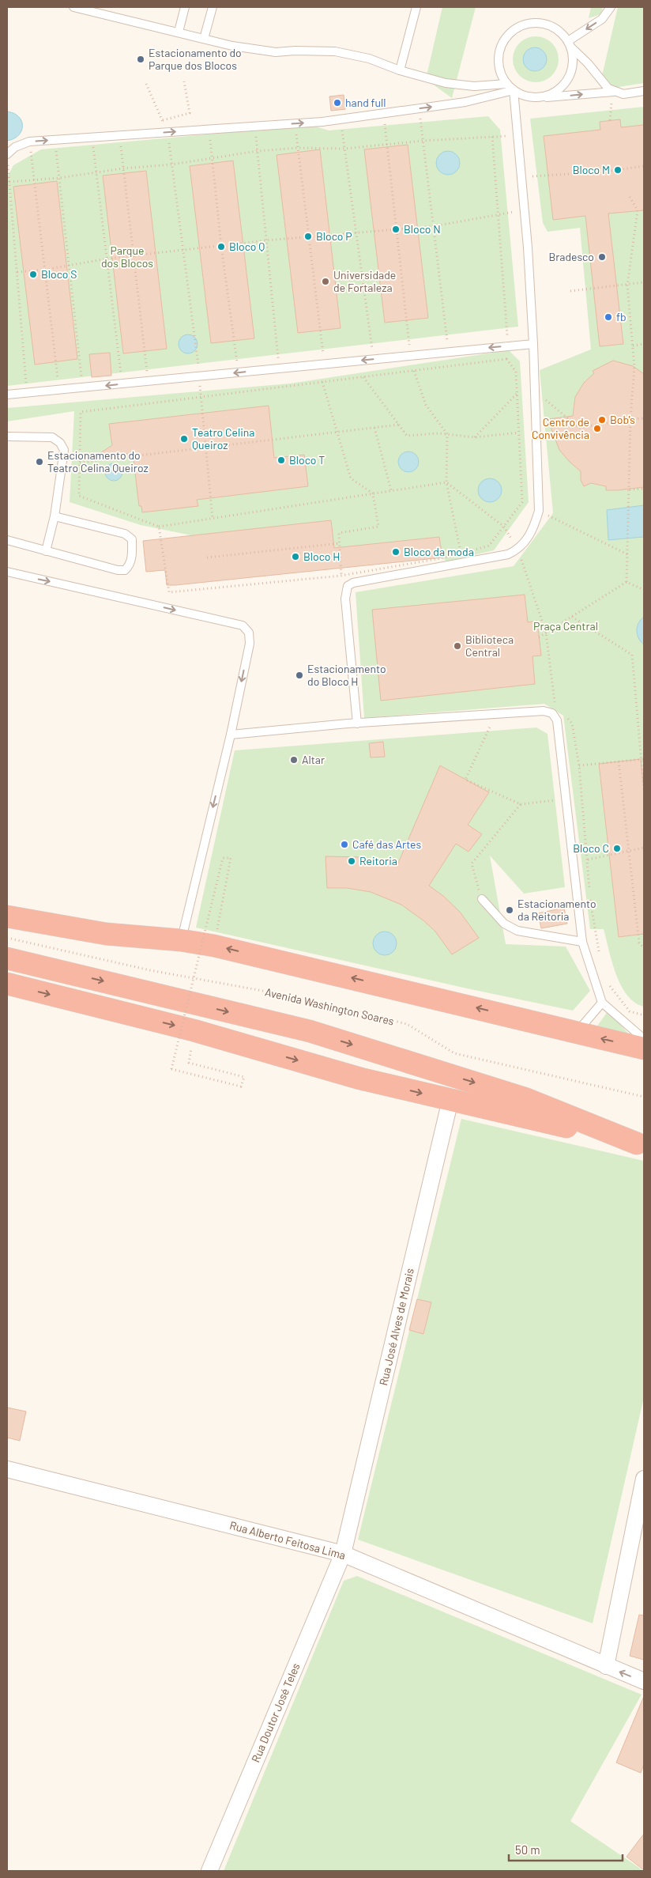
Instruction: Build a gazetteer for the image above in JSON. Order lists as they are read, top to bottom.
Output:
{
  "streets": {
    "street": ["Rua José Alves de Morais", "Rua Alberto Feitosa Lima", "Rua Doutor José Teles"],
    "path": ["Avenida Washington Soares"]
  },
  "crossings": [
    ["Rua José Alves de Morais", "Rua Alberto Feitosa Lima"],
    ["Rua José Alves de Morais", "Rua Doutor José Teles"],
    ["Rua Alberto Feitosa Lima", "Rua Doutor José Teles"]
  ],
  "parks": ["Parque dos Blocos", "Praça Central"],
  "places": [
    "Estacionamento do Parque dos Blocos",
    "hand full",
    "Bloco M",
    "Bloco N",
    "Bloco P",
    "Bloco Q",
    "Bradesco",
    "Bloco S",
    "Universidade de Fortaleza",
    "fb",
    "Bob's",
    "Centro de Convivência",
    "Teatro Celina Queiroz",
    "Bloco T",
    "Estacionamento do Teatro Celina Queiroz",
    "Bloco da moda",
    "Bloco H",
    "Biblioteca Central",
    "Estacionamento do Bloco H",
    "Altar",
    "Café das Artes",
    "Bloco C",
    "Reitoria",
    "Estacionamento da Reitoria"
  ],
  "scale_bar": "50 m"
}
